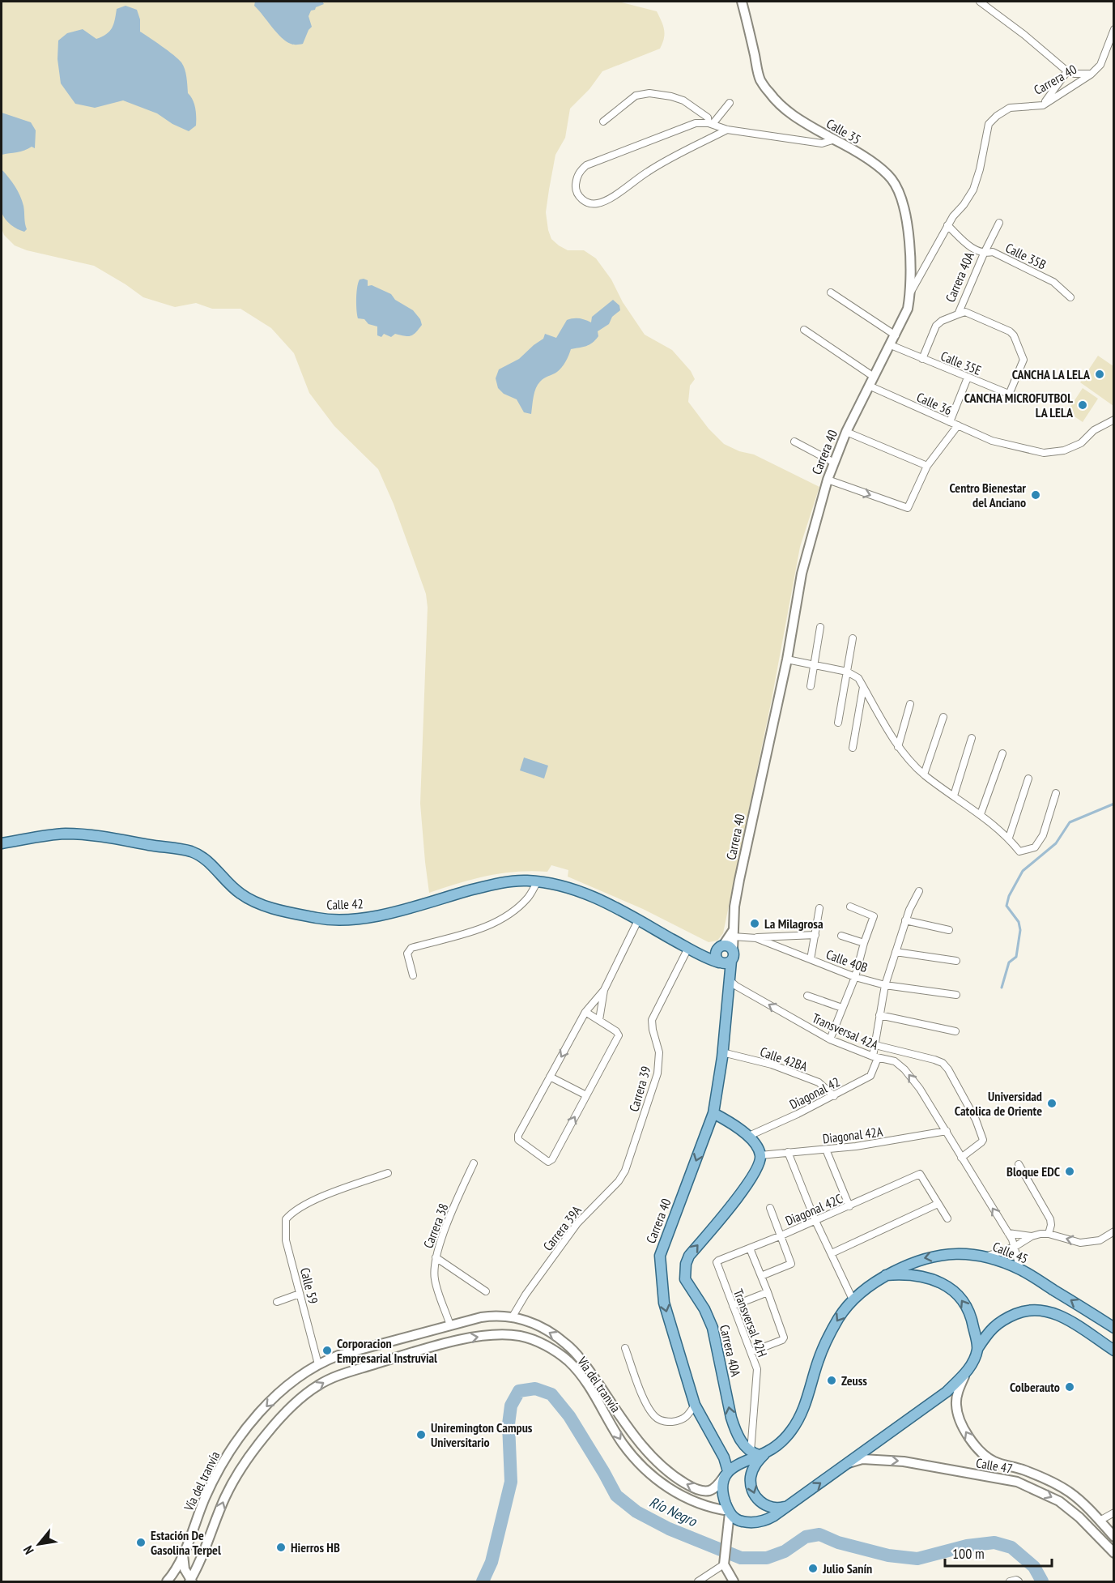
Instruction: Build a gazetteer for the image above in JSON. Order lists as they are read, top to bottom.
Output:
{
  "streets": {
    "main road": [
      "Carrera 40",
      "Calle 35",
      "Carrera 40A",
      "Calle 42",
      "Calle 45",
      "Vía del tranvía",
      "Calle 47"
    ],
    "street": [
      "Calle 35B",
      "Calle 35E",
      "Calle 36",
      "Calle 40B",
      "Transversal 42A",
      "Calle 42BA",
      "Carrera 39",
      "Diagonal 42",
      "Diagonal 42A",
      "Diagonal 42C",
      "Carrera 38",
      "Carrera 39A",
      "Calle 59",
      "Transversal 42H"
    ]
  },
  "crossings": [
    ["Carrera 40", "Calle 35"],
    ["Carrera 40", "Calle 35B"],
    ["Carrera 40", "Calle 35E"],
    ["Carrera 40", "Calle 36"],
    ["Carrera 40", "Calle 42"],
    ["Carrera 40", "Calle 40B"],
    ["Carrera 40", "Transversal 42A"],
    ["Carrera 40", "Calle 42BA"],
    ["Carrera 40", "Vía del tranvía"],
    ["Calle 35B", "Carrera 40A"],
    ["Carrera 40A", "Calle 35E"],
    ["Carrera 40A", "Diagonal 42A"],
    ["Carrera 40A", "Calle 45"],
    ["Carrera 40A", "Transversal 42H"],
    ["Calle 42", "Carrera 39"],
    ["Calle 40B", "Diagonal 42"],
    ["Transversal 42A", "Diagonal 42"],
    ["Transversal 42A", "Diagonal 42A"],
    ["Transversal 42A", "Calle 45"],
    ["Calle 42BA", "Diagonal 42"],
    ["Carrera 39", "Carrera 39A"],
    ["Diagonal 42C", "Transversal 42H"],
    ["Carrera 38", "Vía del tranvía"],
    ["Carrera 39A", "Vía del tranvía"],
    ["Calle 45", "Transversal 42H"],
    ["Calle 59", "Vía del tranvía"]
  ],
  "one_way": ["Transversal 42A"],
  "water": ["Río Negro"],
  "places": [
    "CANCHA LA LELA",
    "CANCHA MICROFUTBOL LA LELA",
    "Centro Bienestar del Anciano",
    "La Milagrosa",
    "Universidad Catolica de Oriente",
    "Bloque EDC",
    "Corporacion Empresarial Instruvial",
    "Zeuss",
    "Colberauto",
    "Uniremington Campus Universitario",
    "Estación De Gasolina Terpel",
    "Hierros HB",
    "Julio Sanín"
  ],
  "scale_bar": "100 m",
  "north": "bottom left"
}
